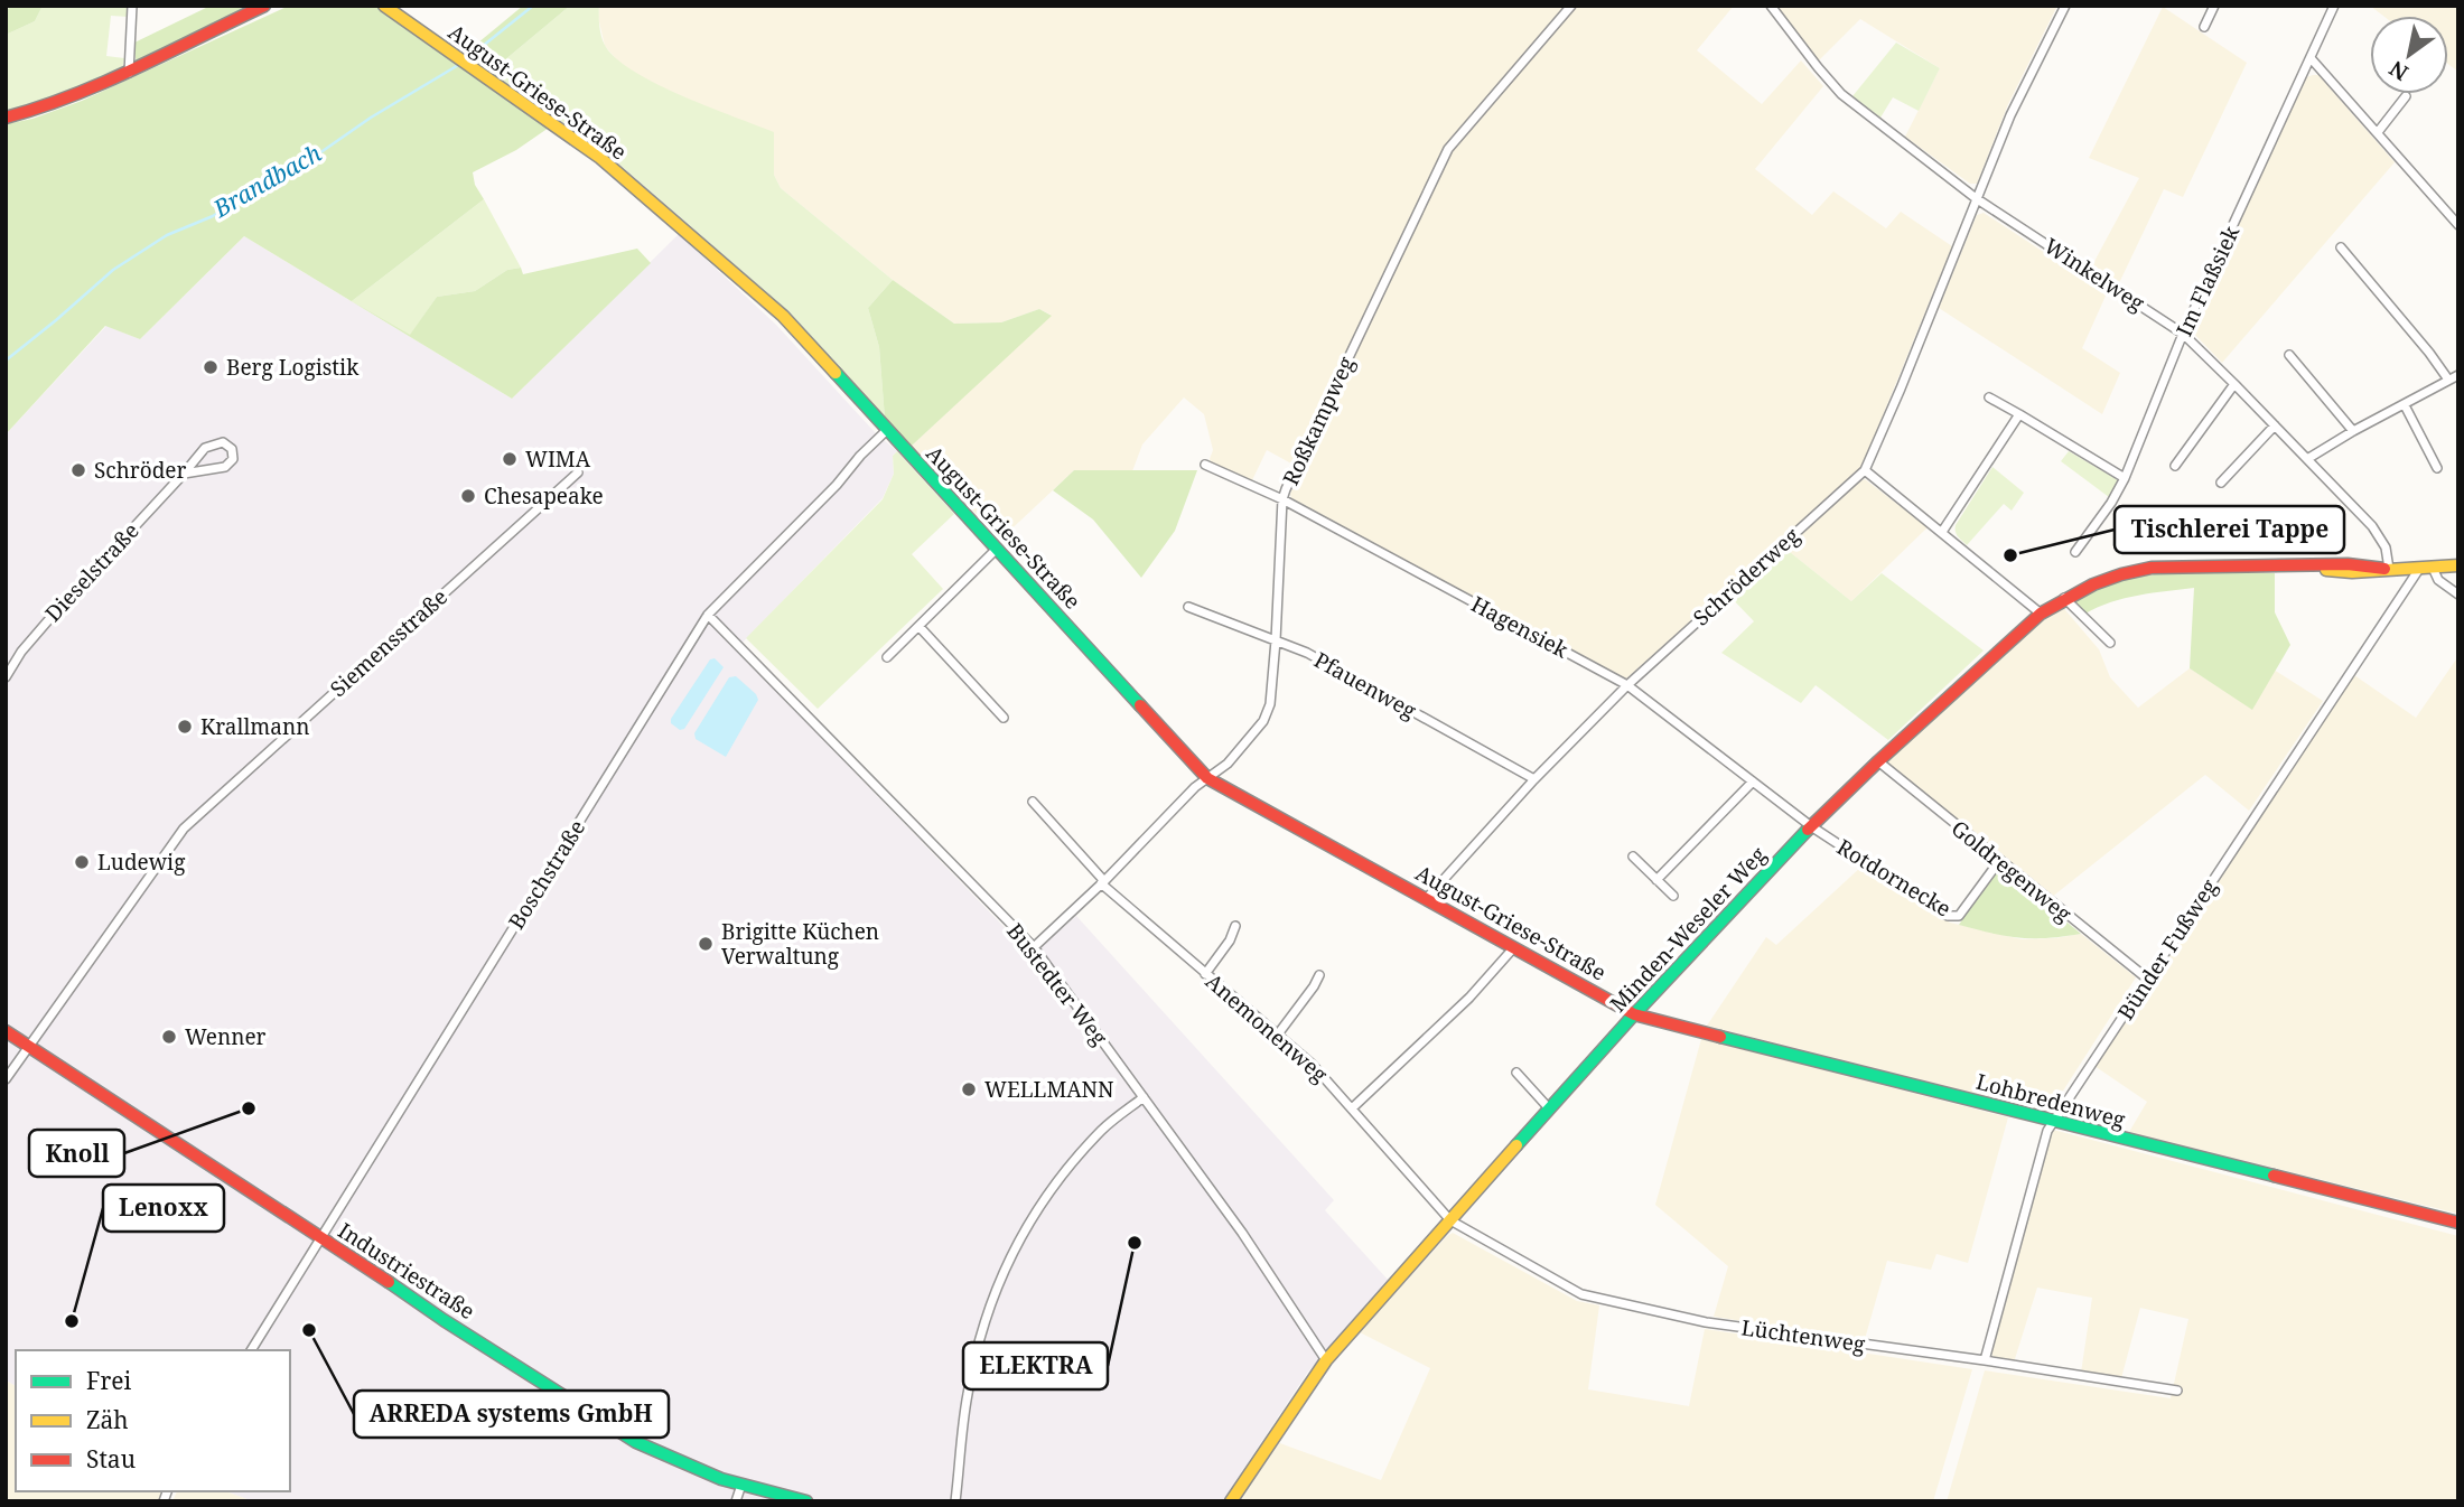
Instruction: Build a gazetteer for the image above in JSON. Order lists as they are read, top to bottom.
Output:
{
  "streets": {
    "street": [
      "August-Griese-Straße",
      "Winkelweg",
      "Im Flaßsiek",
      "Roßkampweg",
      "Dieselstraße",
      "Schröderweg",
      "Hagensiek",
      "Siemensstraße",
      "Pfauenweg",
      "Goldregenweg",
      "Boschstraße",
      "Rotdornecke",
      "Minden-Weseler Weg",
      "Bünder Fußweg",
      "Bustedter Weg",
      "Anemonenweg",
      "Lohbredenweg",
      "Industriestraße",
      "Lüchtenweg"
    ]
  },
  "crossings": [
    ["August-Griese-Straße", "Roßkampweg"],
    ["August-Griese-Straße", "Schröderweg"],
    ["August-Griese-Straße", "Boschstraße"],
    ["August-Griese-Straße", "Minden-Weseler Weg"],
    ["August-Griese-Straße", "Lohbredenweg"],
    ["Winkelweg", "Im Flaßsiek"],
    ["Winkelweg", "Schröderweg"],
    ["Winkelweg", "Minden-Weseler Weg"],
    ["Roßkampweg", "Hagensiek"],
    ["Roßkampweg", "Pfauenweg"],
    ["Roßkampweg", "Bustedter Weg"],
    ["Roßkampweg", "Anemonenweg"],
    ["Schröderweg", "Hagensiek"],
    ["Schröderweg", "Pfauenweg"],
    ["Hagensiek", "Rotdornecke"],
    ["Hagensiek", "Minden-Weseler Weg"],
    ["Siemensstraße", "Industriestraße"],
    ["Goldregenweg", "Rotdornecke"],
    ["Goldregenweg", "Minden-Weseler Weg"],
    ["Goldregenweg", "Bünder Fußweg"],
    ["Boschstraße", "Bustedter Weg"],
    ["Boschstraße", "Industriestraße"],
    ["Rotdornecke", "Minden-Weseler Weg"],
    ["Minden-Weseler Weg", "Bünder Fußweg"],
    ["Minden-Weseler Weg", "Bustedter Weg"],
    ["Minden-Weseler Weg", "Anemonenweg"],
    ["Minden-Weseler Weg", "Lohbredenweg"],
    ["Minden-Weseler Weg", "Lüchtenweg"],
    ["Bünder Fußweg", "Lohbredenweg"],
    ["Bünder Fußweg", "Lüchtenweg"],
    ["Anemonenweg", "Lüchtenweg"]
  ],
  "water": ["Brandbach"],
  "places": [
    "Berg Logistik",
    "WIMA",
    "Schröder",
    "Chesapeake",
    "Tischlerei Tappe",
    "Krallmann",
    "Ludewig",
    "Brigitte Küchen Verwaltung",
    "Wenner",
    "WELLMANN",
    "Knoll",
    "ELEKTRA",
    "Lenoxx",
    "ARREDA systems GmbH"
  ],
  "legend": ["Frei", "Zäh", "Stau"],
  "north": "bottom left"
}
